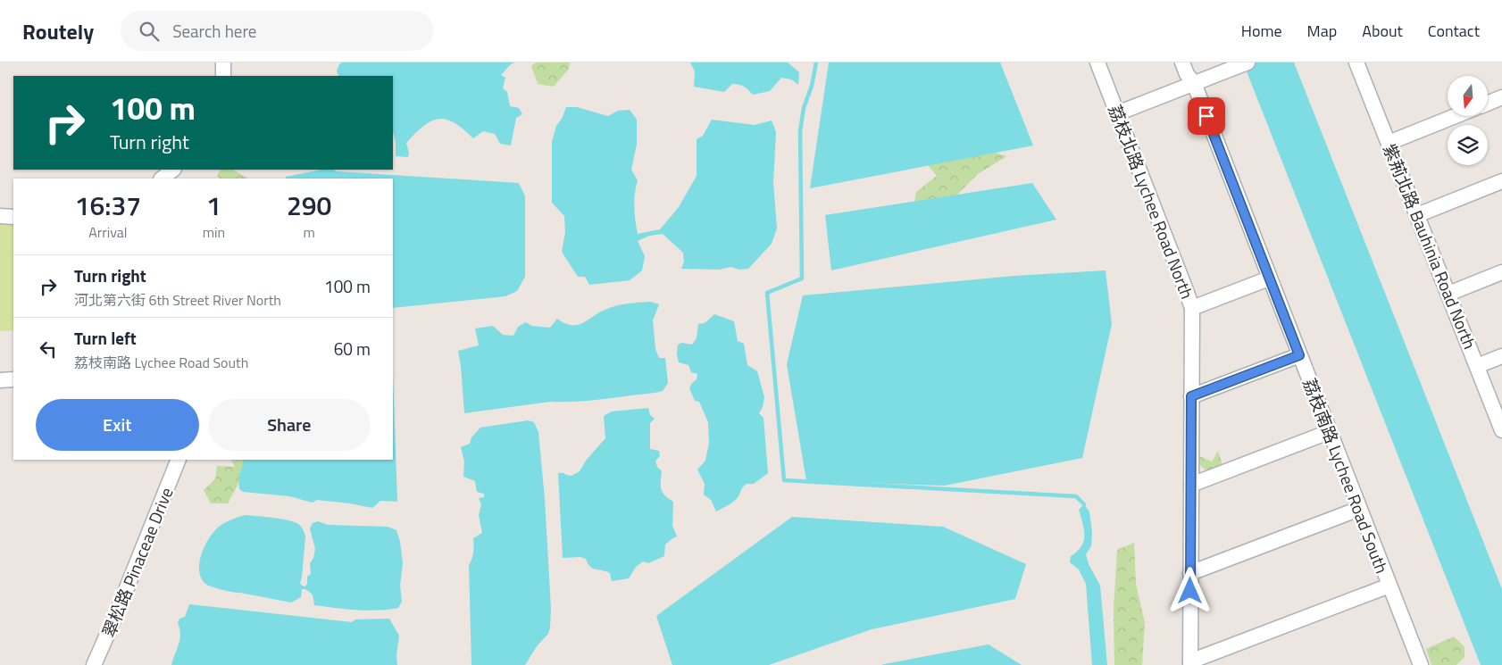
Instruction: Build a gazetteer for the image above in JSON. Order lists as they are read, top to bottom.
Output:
{
  "streets": {
    "street": [
      "荔枝北路 Lychee Road North",
      "紫荊北路 Bauhinia Road North",
      "荔枝南路 Lychee Road South",
      "翠松路 Pinaceae Drive"
    ]
  },
  "north": "bottom",
  "page": {
    "header": "Routely",
    "search": "Search here",
    "nav": [
      "Home",
      "Map",
      "About",
      "Contact"
    ],
    "turn": ["100 m", "Turn right"],
    "eta": [
      "16:37",
      "Arrival",
      "1",
      "min",
      "290",
      "m"
    ],
    "list": [
      {
        "name": "Turn right",
        "note": "河北第六街 6th Street River North",
        "value": "100 m"
      },
      {
        "name": "Turn left",
        "note": "荔枝南路 Lychee Road South",
        "value": "60 m"
      }
    ],
    "buttons": ["Exit", "Share"]
  }
}
